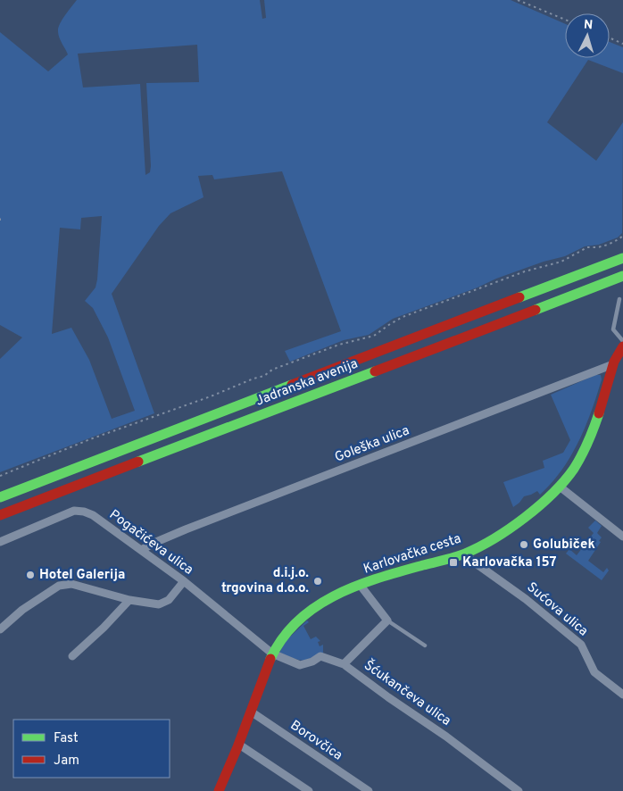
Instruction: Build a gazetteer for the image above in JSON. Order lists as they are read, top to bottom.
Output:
{
  "streets": {
    "main road": ["Jadranska avenija", "Karlovačka cesta"],
    "street": [
      "Goleška ulica",
      "Pogačićeva ulica",
      "Sućova ulica",
      "Šćukančeva ulica",
      "Borovčica"
    ]
  },
  "crossings": [
    ["Goleška ulica", "Pogačićeva ulica"],
    ["Goleška ulica", "Karlovačka cesta"],
    ["Pogačićeva ulica", "Karlovačka cesta"],
    ["Pogačićeva ulica", "Šćukančeva ulica"],
    ["Karlovačka cesta", "Sućova ulica"],
    ["Karlovačka cesta", "Šćukančeva ulica"],
    ["Karlovačka cesta", "Borovčica"]
  ],
  "places": {
    "other": ["Golubiček", "Hotel Galerija", "d.i.j.o. trgovina d.o.o."],
    "transit": ["Karlovačka 157"]
  },
  "legend": ["Fast", "Jam"],
  "north": "top"
}
